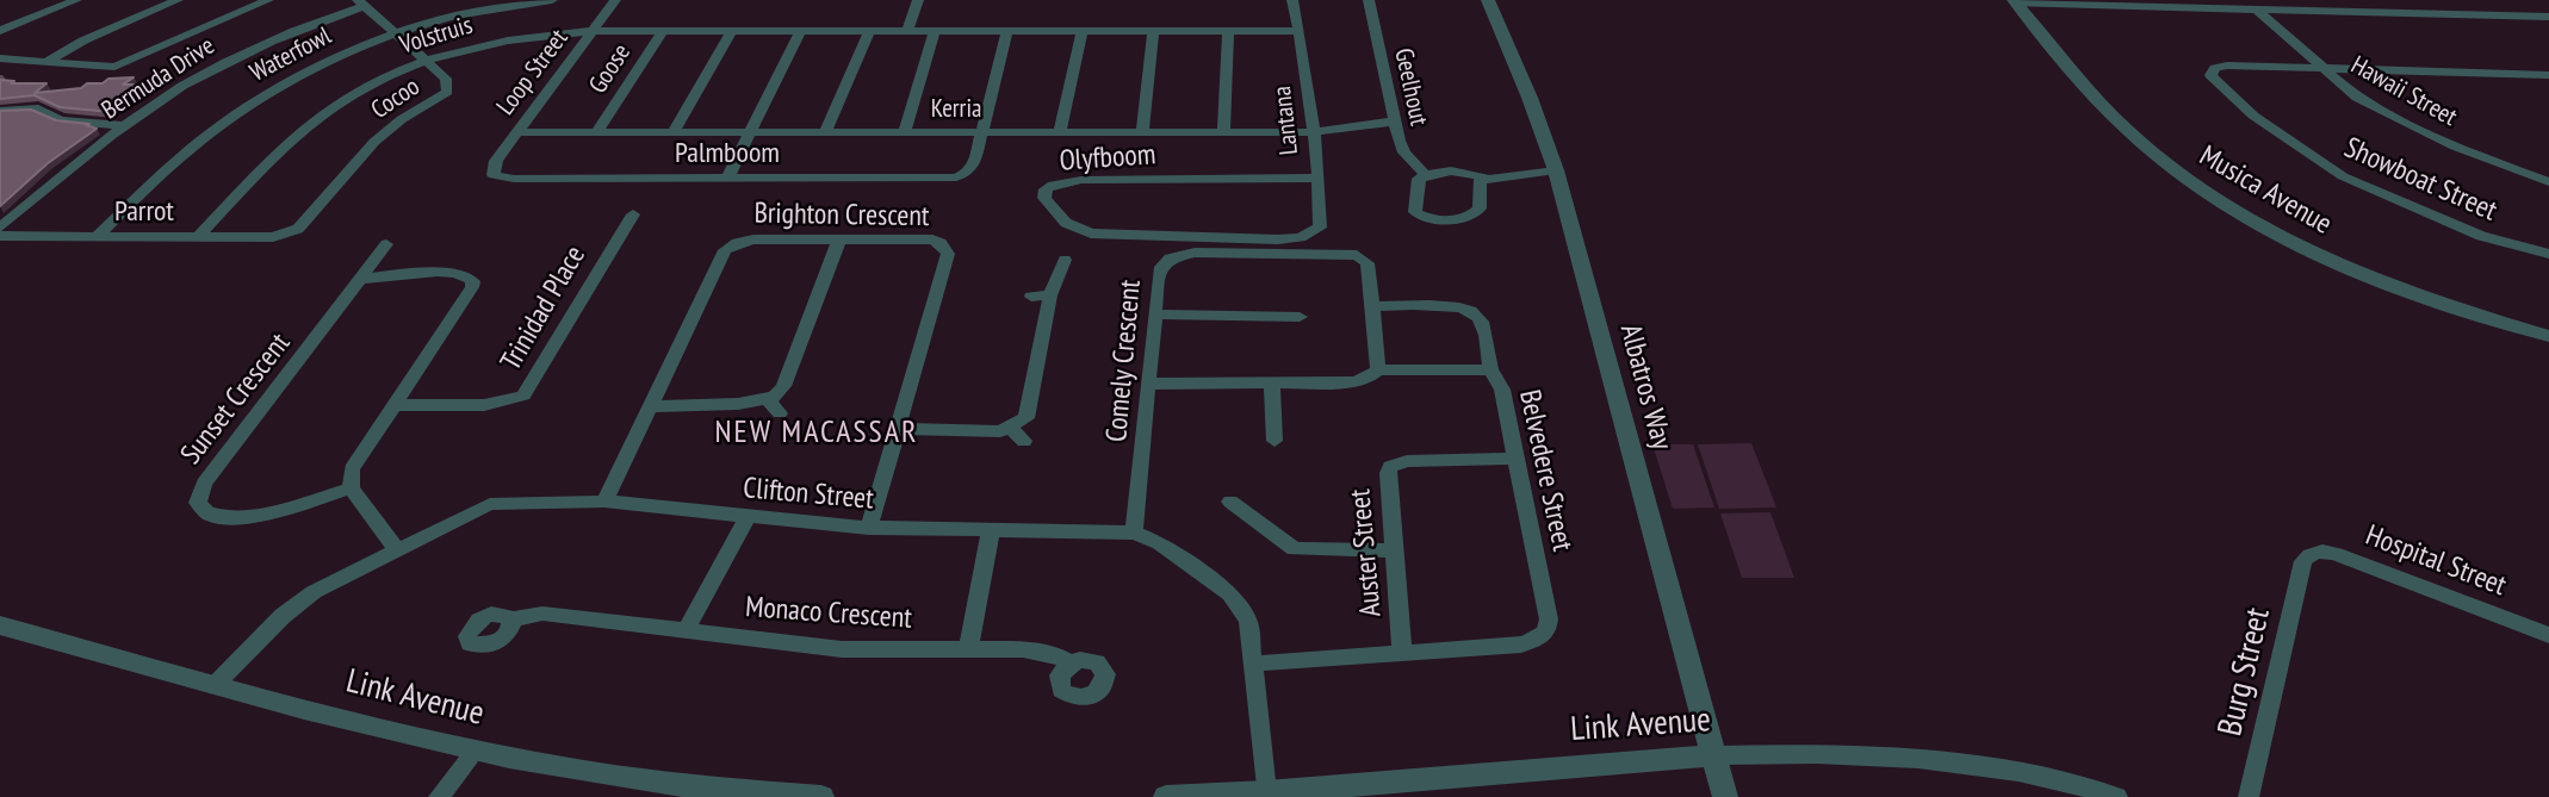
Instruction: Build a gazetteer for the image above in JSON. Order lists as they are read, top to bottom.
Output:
{
  "streets": {
    "street": [
      "Volstruis",
      "Waterfowl",
      "Goose",
      "Loop Street",
      "Bermuda Drive",
      "Geelhout",
      "Hawaii Street",
      "Cocoo",
      "Kerria",
      "Lantana",
      "Palmboom",
      "Olyfboom",
      "Showboat Street",
      "Musica Avenue",
      "Parrot",
      "Brighton Crescent",
      "Trinidad Place",
      "Comely Crescent",
      "Albatros Way",
      "Sunset Crescent",
      "Belvedere Street",
      "Clifton Street",
      "Auster Street",
      "Hospital Street",
      "Monaco Crescent",
      "Burg Street",
      "Link Avenue"
    ]
  },
  "crossings": [
    ["Volstruis", "Goose"],
    ["Volstruis", "Loop Street"],
    ["Volstruis", "Cocoo"],
    ["Volstruis", "Lantana"],
    ["Volstruis", "Parrot"],
    ["Waterfowl", "Cocoo"],
    ["Waterfowl", "Parrot"],
    ["Goose", "Kerria"],
    ["Loop Street", "Kerria"],
    ["Loop Street", "Palmboom"],
    ["Bermuda Drive", "Cocoo"],
    ["Geelhout", "Kerria"],
    ["Hawaii Street", "Showboat Street"],
    ["Cocoo", "Parrot"],
    ["Kerria", "Lantana"],
    ["Kerria", "Palmboom"],
    ["Lantana", "Olyfboom"],
    ["Brighton Crescent", "Clifton Street"],
    ["Comely Crescent", "Belvedere Street"],
    ["Comely Crescent", "Clifton Street"],
    ["Albatros Way", "Link Avenue"],
    ["Belvedere Street", "Clifton Street"],
    ["Belvedere Street", "Auster Street"],
    ["Clifton Street", "Monaco Crescent"],
    ["Clifton Street", "Link Avenue"],
    ["Hospital Street", "Burg Street"]
  ],
  "districts": ["NEW MACASSAR"]
}
